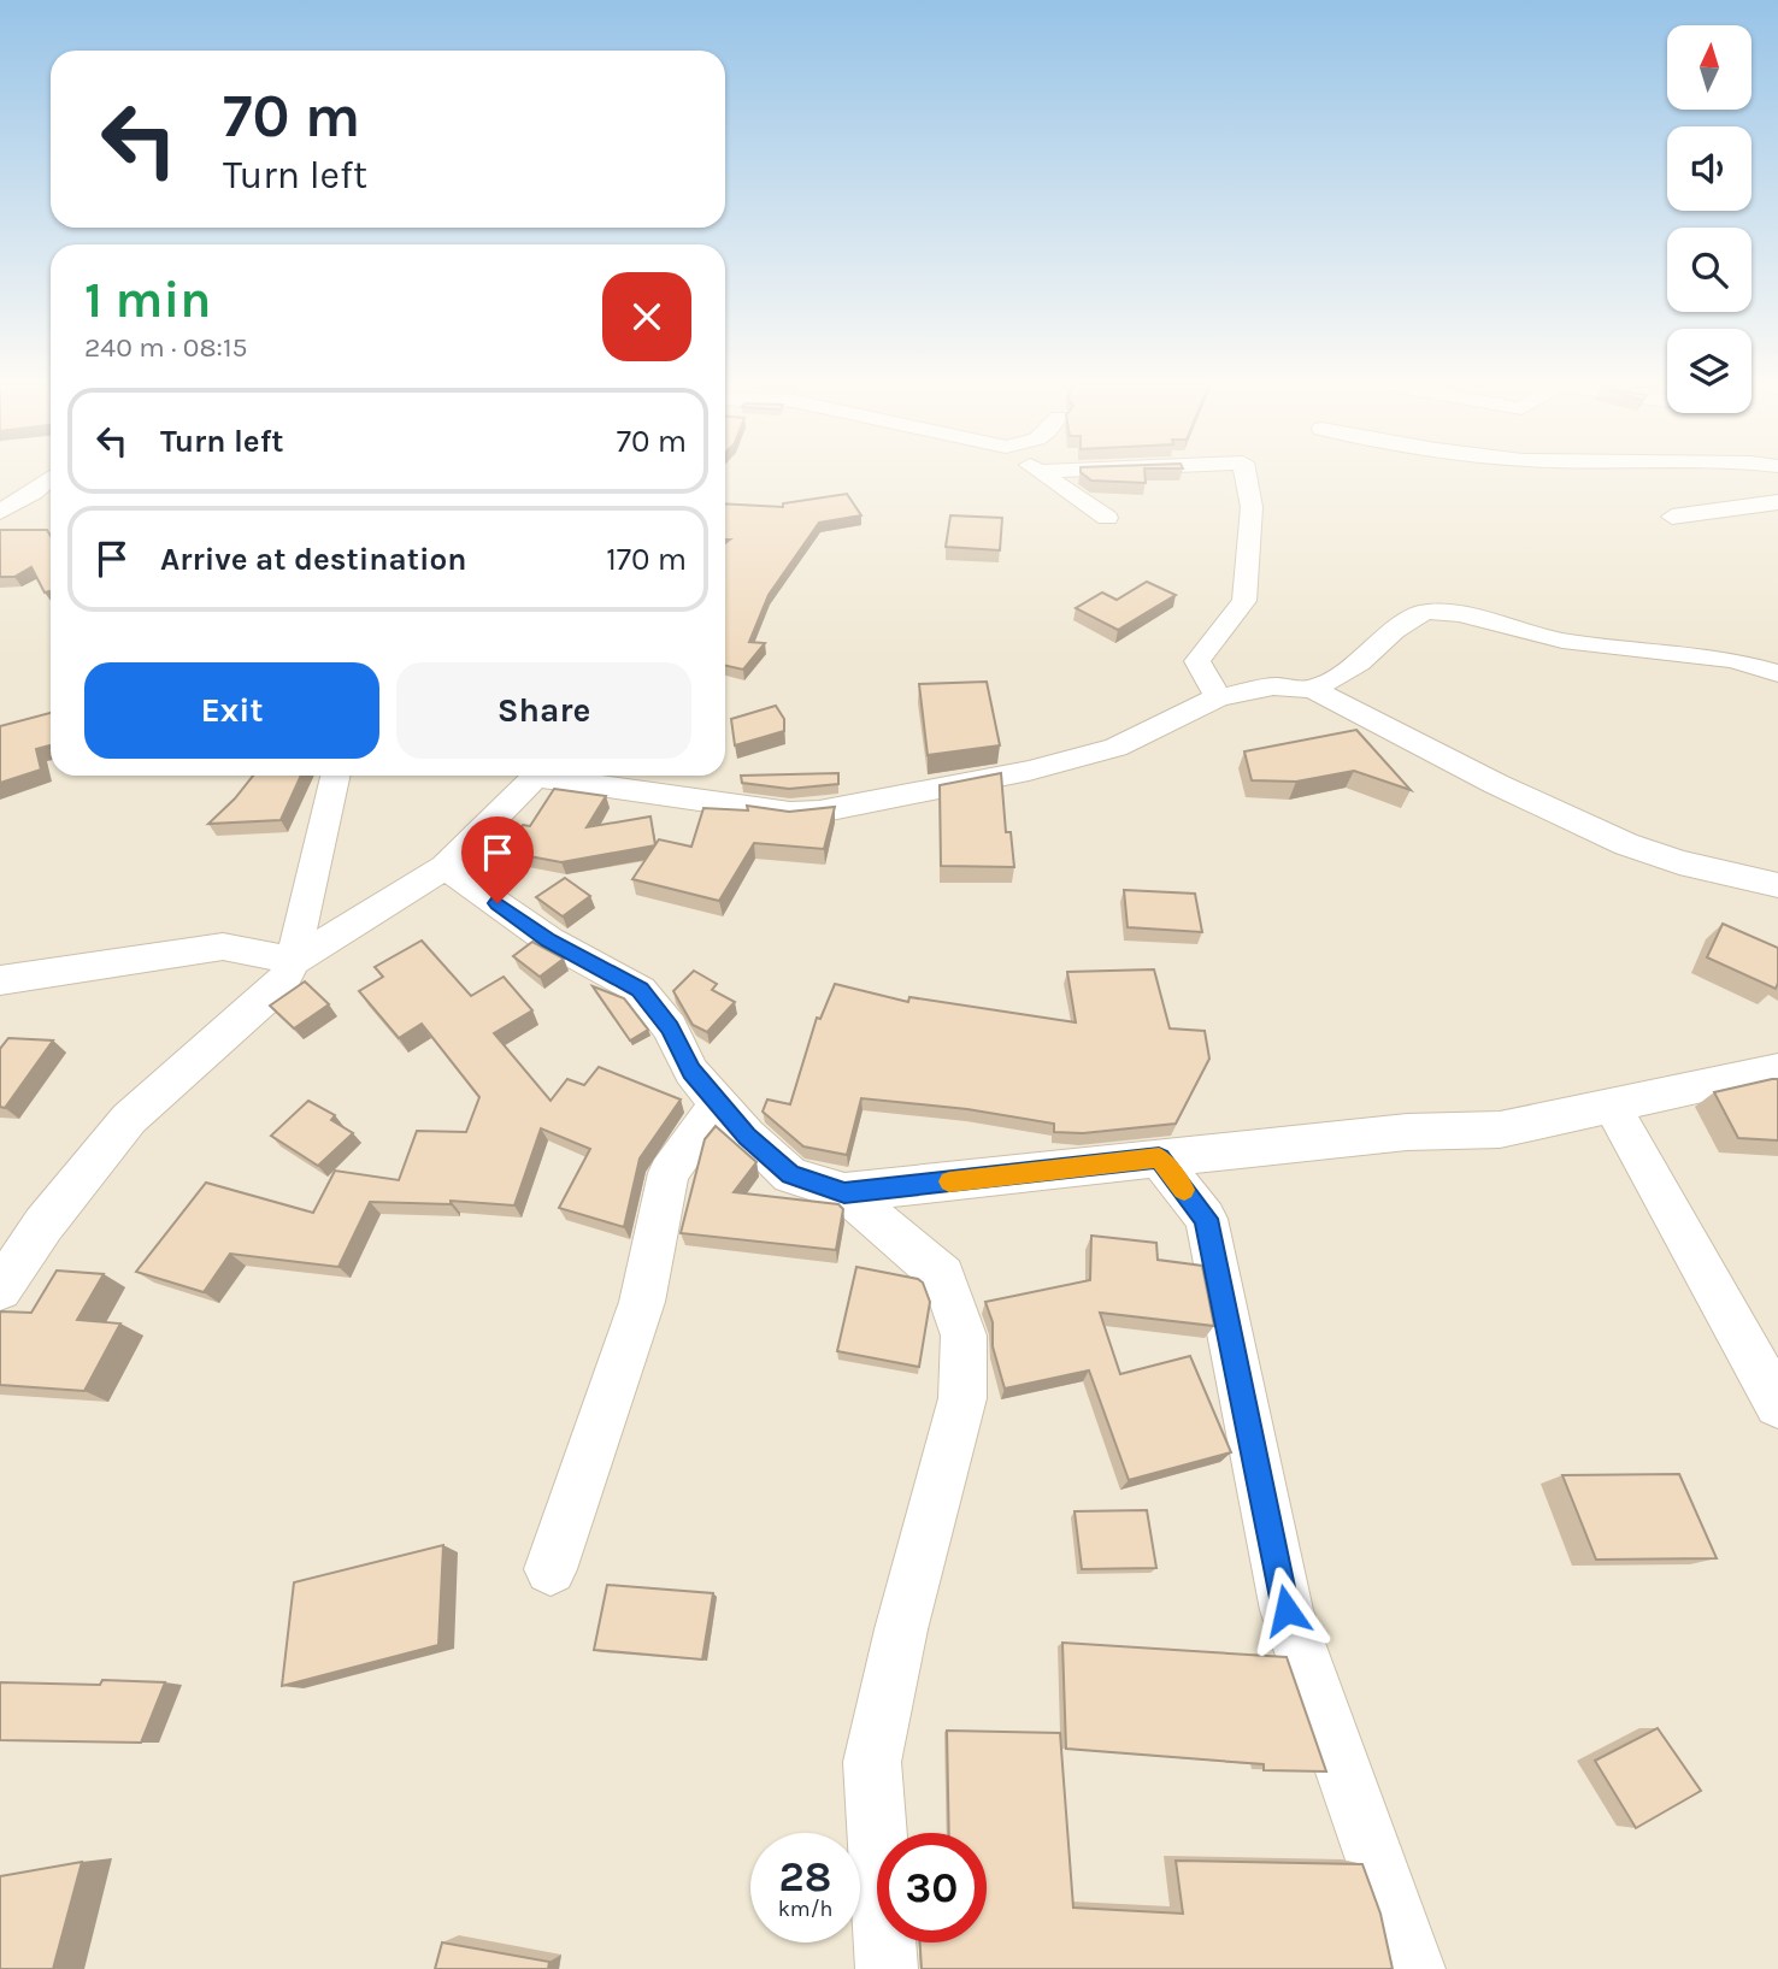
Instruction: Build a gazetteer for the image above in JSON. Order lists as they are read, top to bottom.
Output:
{
  "north": "top",
  "page": {
    "turn": ["70 m", "Turn left"],
    "heading": ["1 min", "240 m · 08:15"],
    "list": [
      {
        "name": "Turn left",
        "value": "70 m"
      },
      {
        "name": "Arrive at destination",
        "value": "170 m"
      }
    ],
    "buttons": ["Exit", "Share"],
    "speed": "28 km/h",
    "limit": "30"
  }
}
